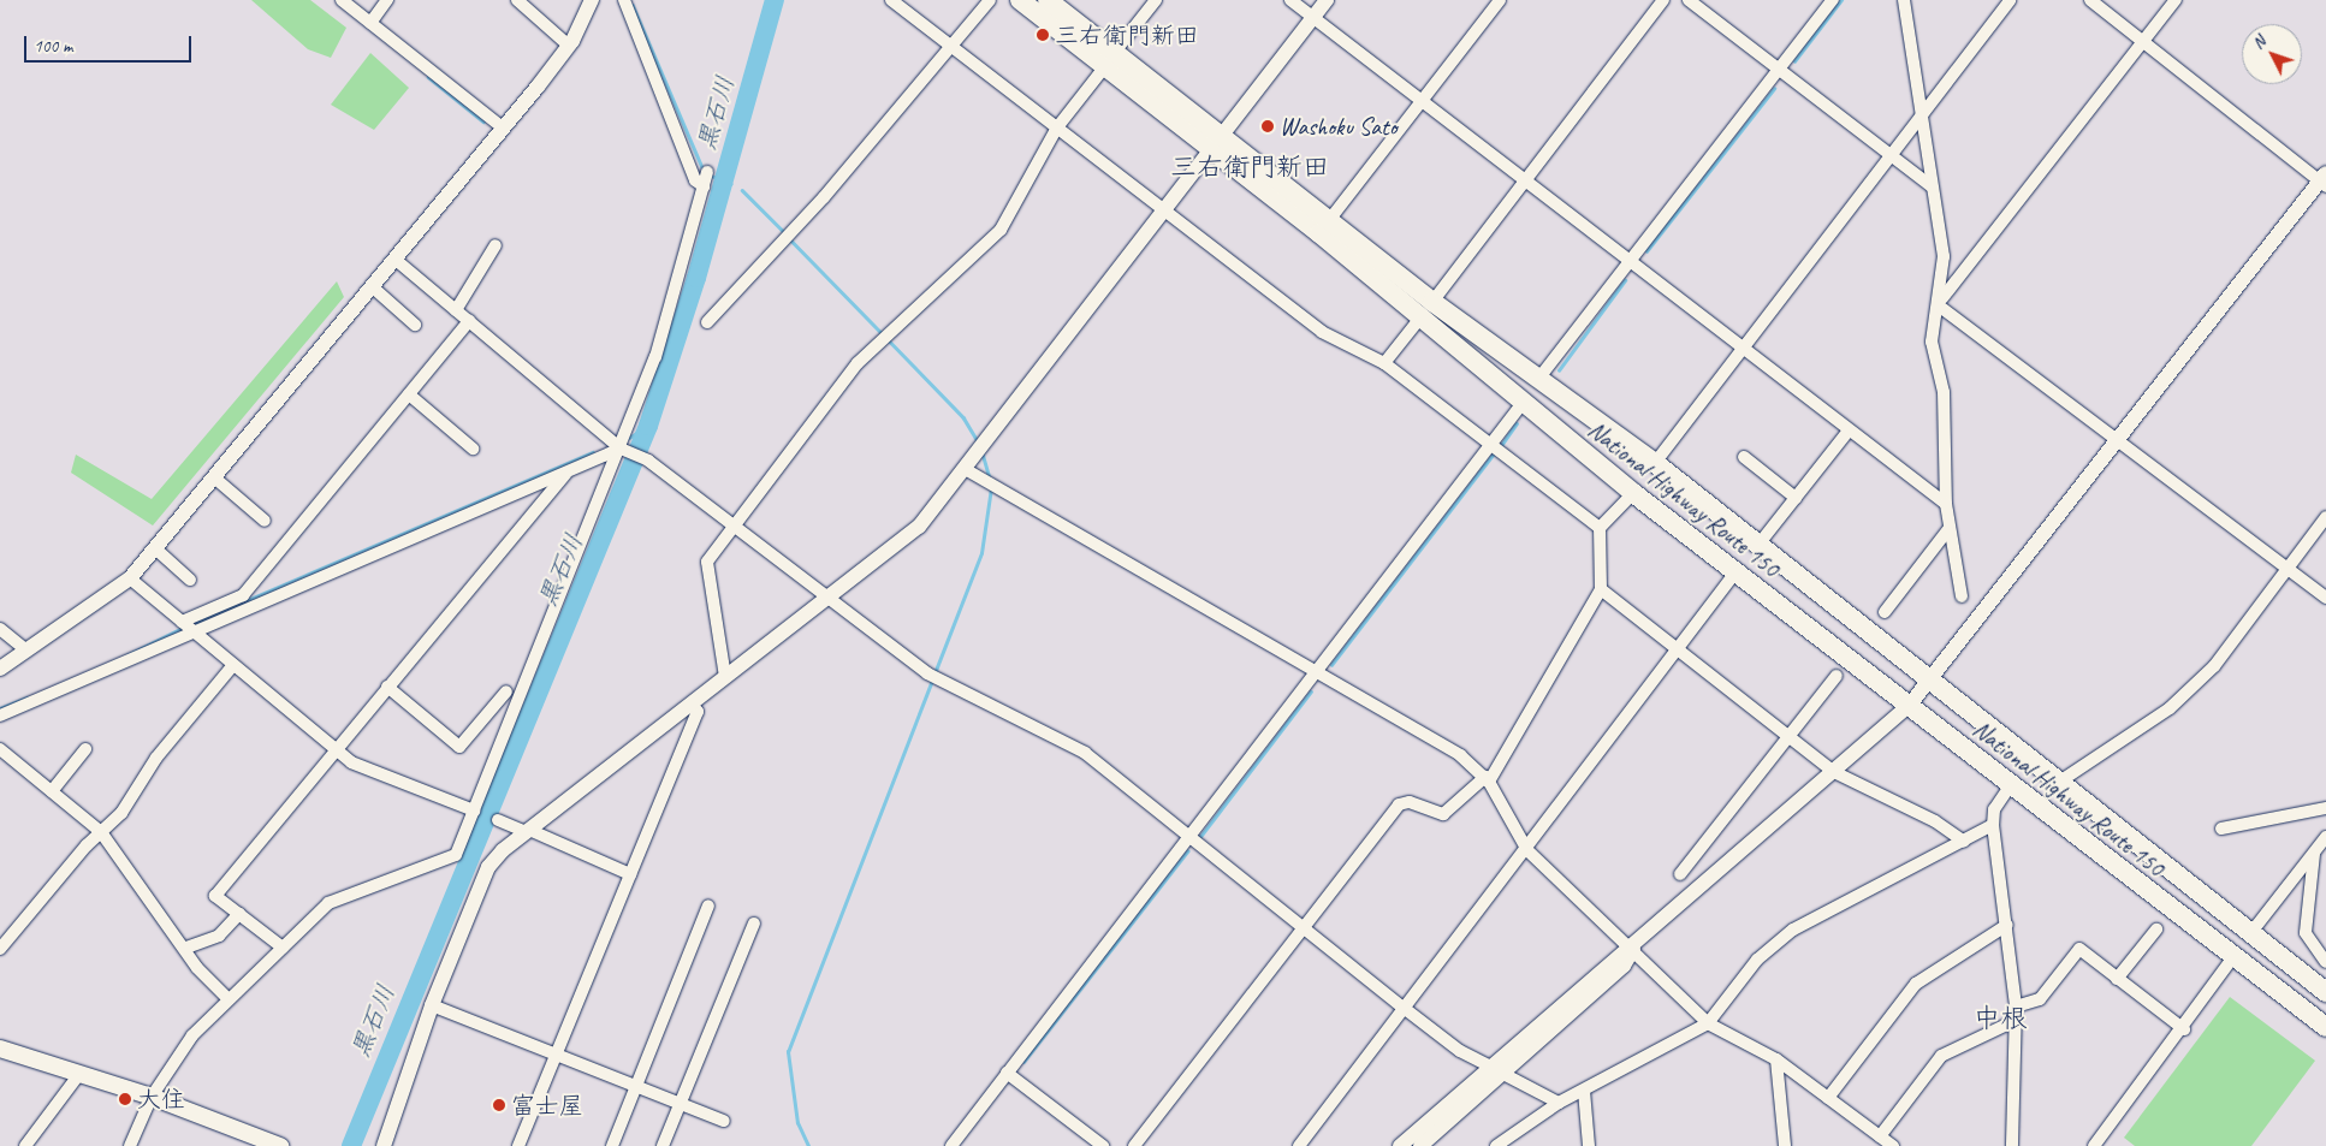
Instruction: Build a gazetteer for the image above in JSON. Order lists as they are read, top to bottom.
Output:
{
  "streets": {
    "highway": ["National Highway Route 150"]
  },
  "districts": ["三右衛門新田", "中根"],
  "water": ["黒石川"],
  "places": [
    "三右衛門新田",
    "Washoku Sato",
    "大住",
    "富士屋"
  ],
  "scale_bar": "100 m",
  "north": "top left"
}
